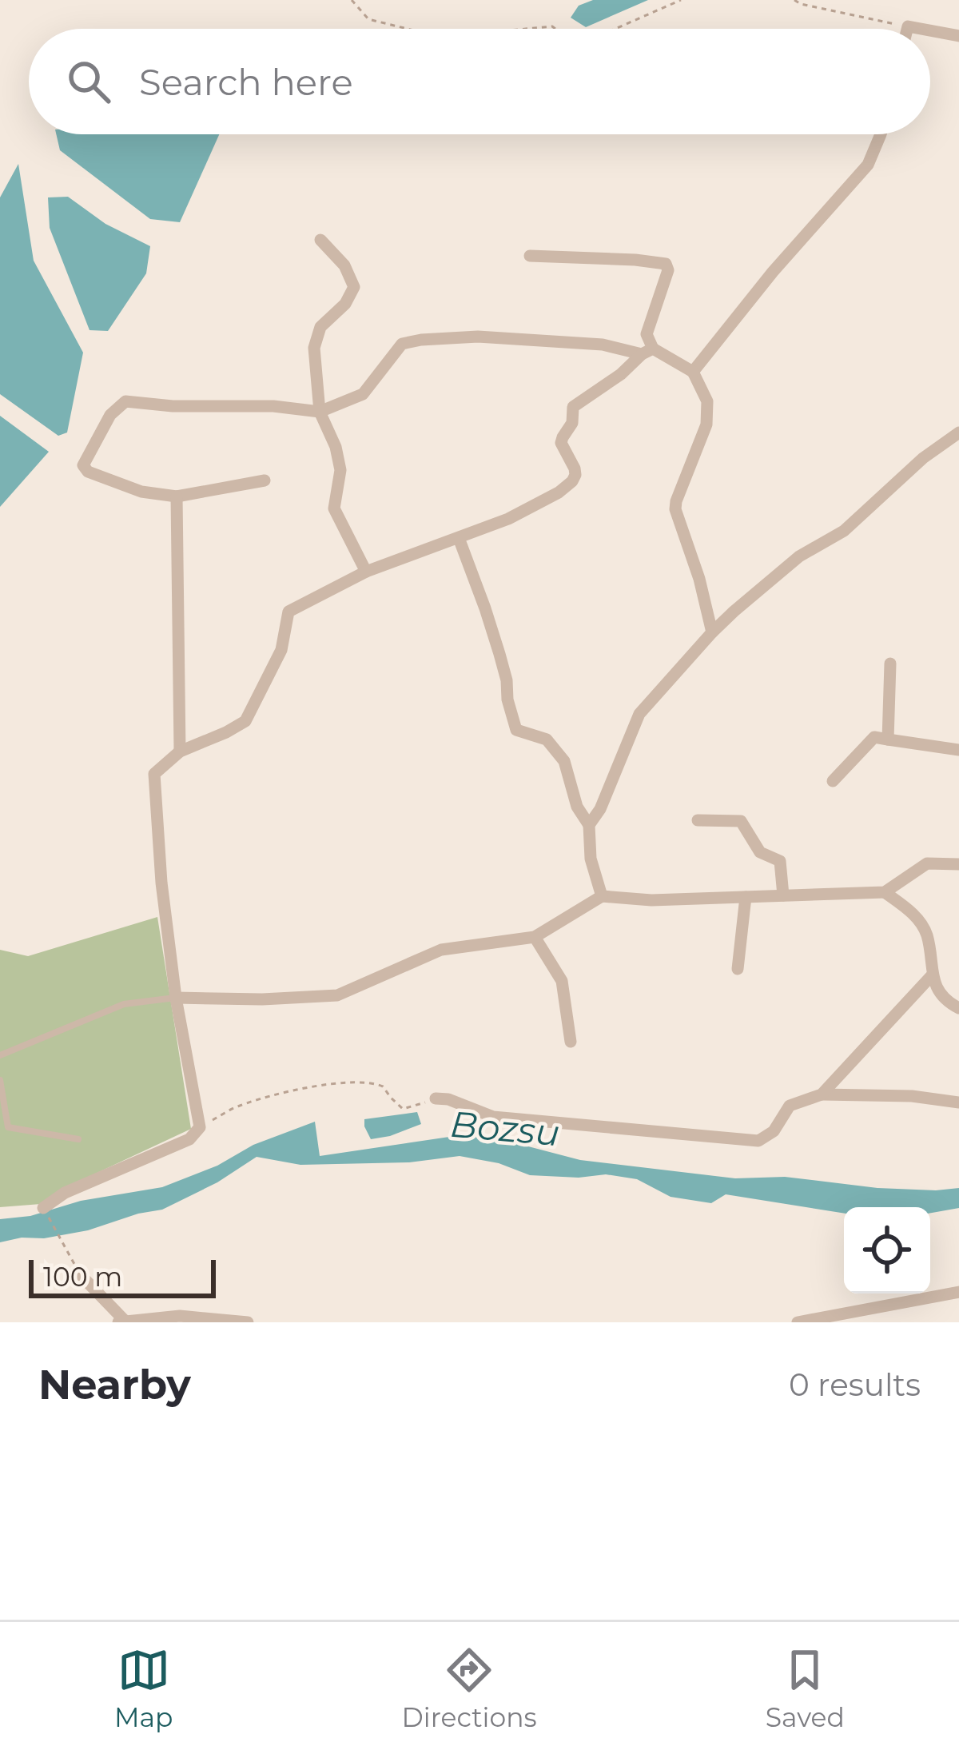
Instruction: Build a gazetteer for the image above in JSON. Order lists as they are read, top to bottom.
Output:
{
  "water": ["Bozsu"],
  "scale_bar": "100 m",
  "page": {
    "search": "Search here",
    "scale": "100 m",
    "heading": ["Nearby", "0 results"],
    "nav": ["Map", "Directions", "Saved"]
  }
}
